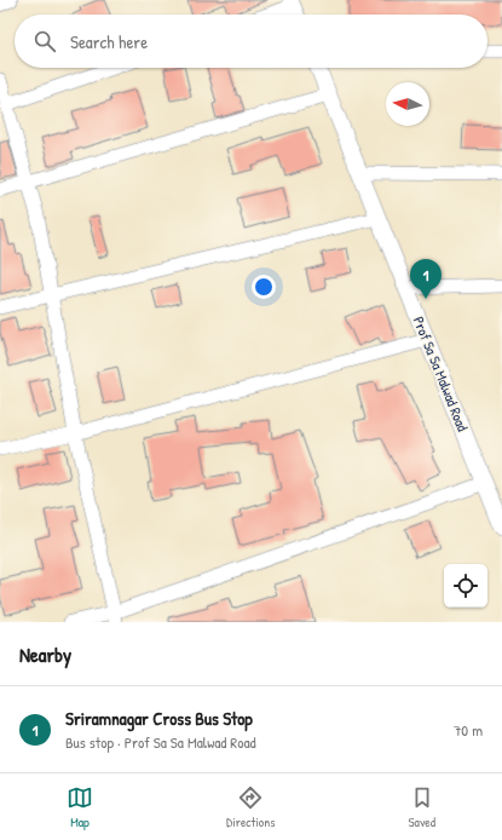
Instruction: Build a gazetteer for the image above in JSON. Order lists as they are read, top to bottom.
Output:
{
  "streets": {
    "street": ["Prof Sa Sa Malwad Road"]
  },
  "north": "left",
  "page": {
    "search": "Search here",
    "pins": "1",
    "heading": "Nearby",
    "list": [
      {
        "mark": "1",
        "name": "Sriramnagar Cross Bus Stop",
        "note": "Bus stop · Prof Sa Sa Malwad Road",
        "value": "70 m"
      }
    ],
    "nav": ["Map", "Directions", "Saved"]
  }
}
